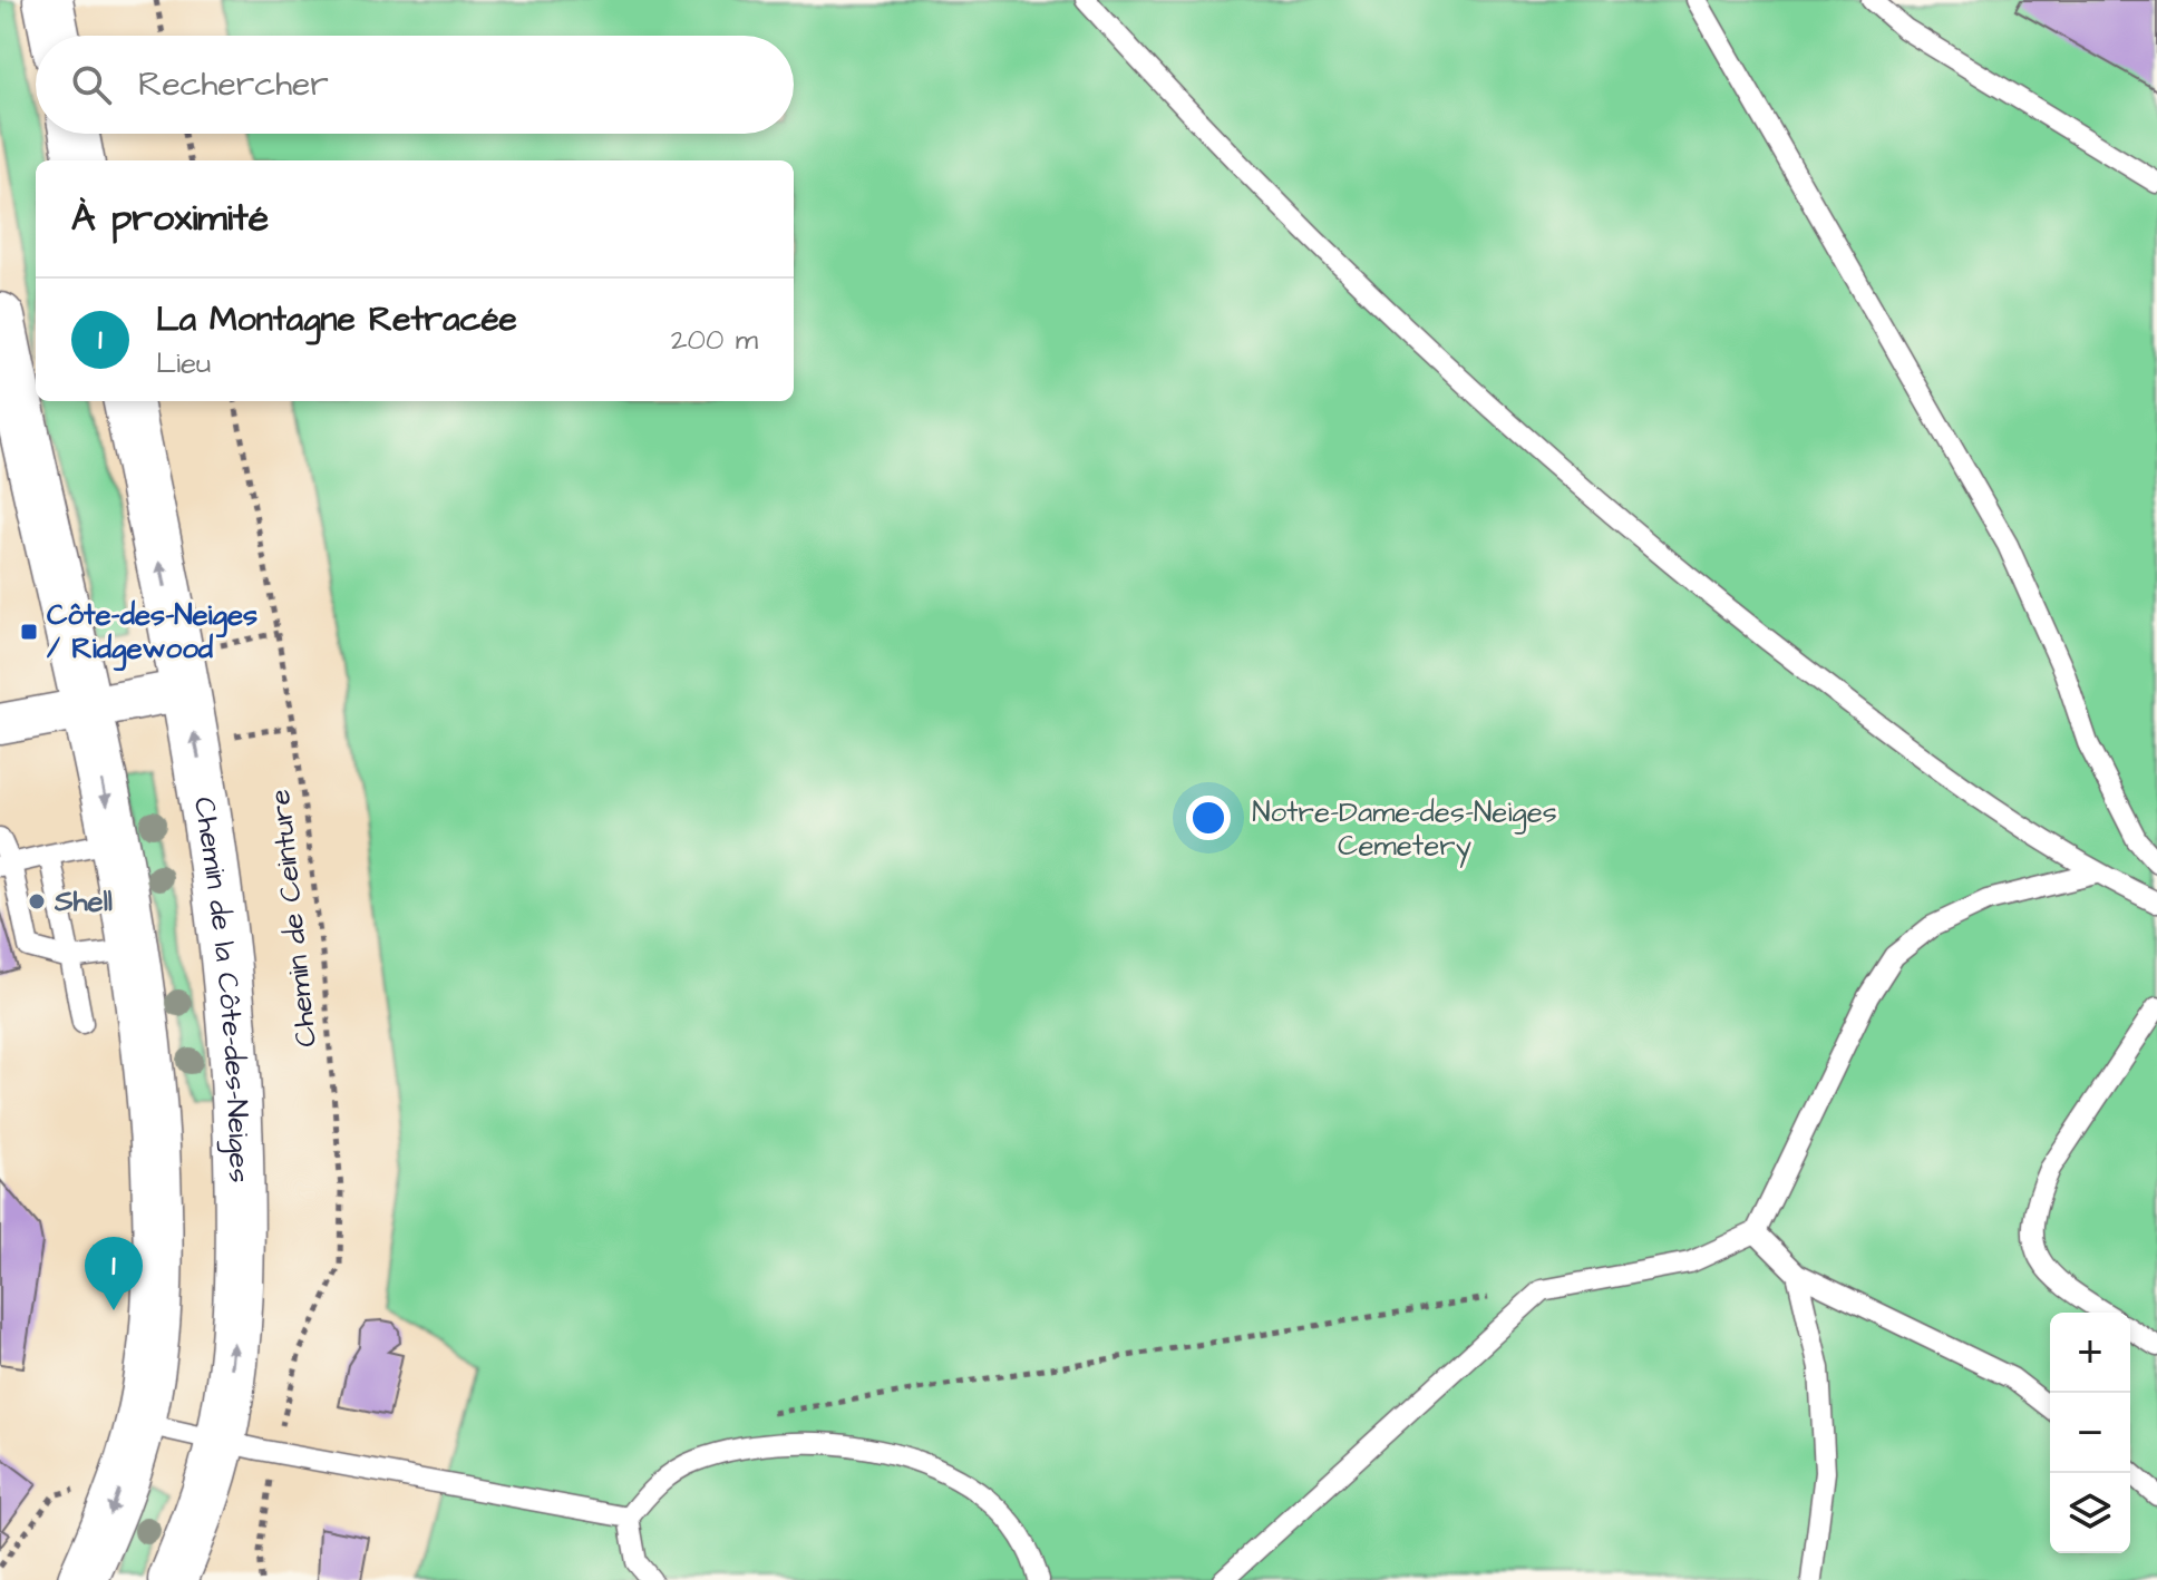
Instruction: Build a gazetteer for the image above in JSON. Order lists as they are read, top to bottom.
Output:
{
  "streets": {
    "main road": ["Chemin de la Côte-des-Neiges"],
    "path": ["Chemin de Ceinture"]
  },
  "parks": ["Notre-Dame-des-Neiges Cemetery"],
  "places": {
    "transit": ["Côte-des-Neiges / Ridgewood"],
    "other": ["Shell"]
  },
  "page": {
    "search": "Rechercher",
    "heading": "À proximité",
    "list": [
      {
        "mark": "1",
        "name": "La Montagne Retracée",
        "note": "Lieu",
        "value": "200 m"
      }
    ],
    "pins": "1",
    "map_buttons": ["+", "−"]
  }
}
